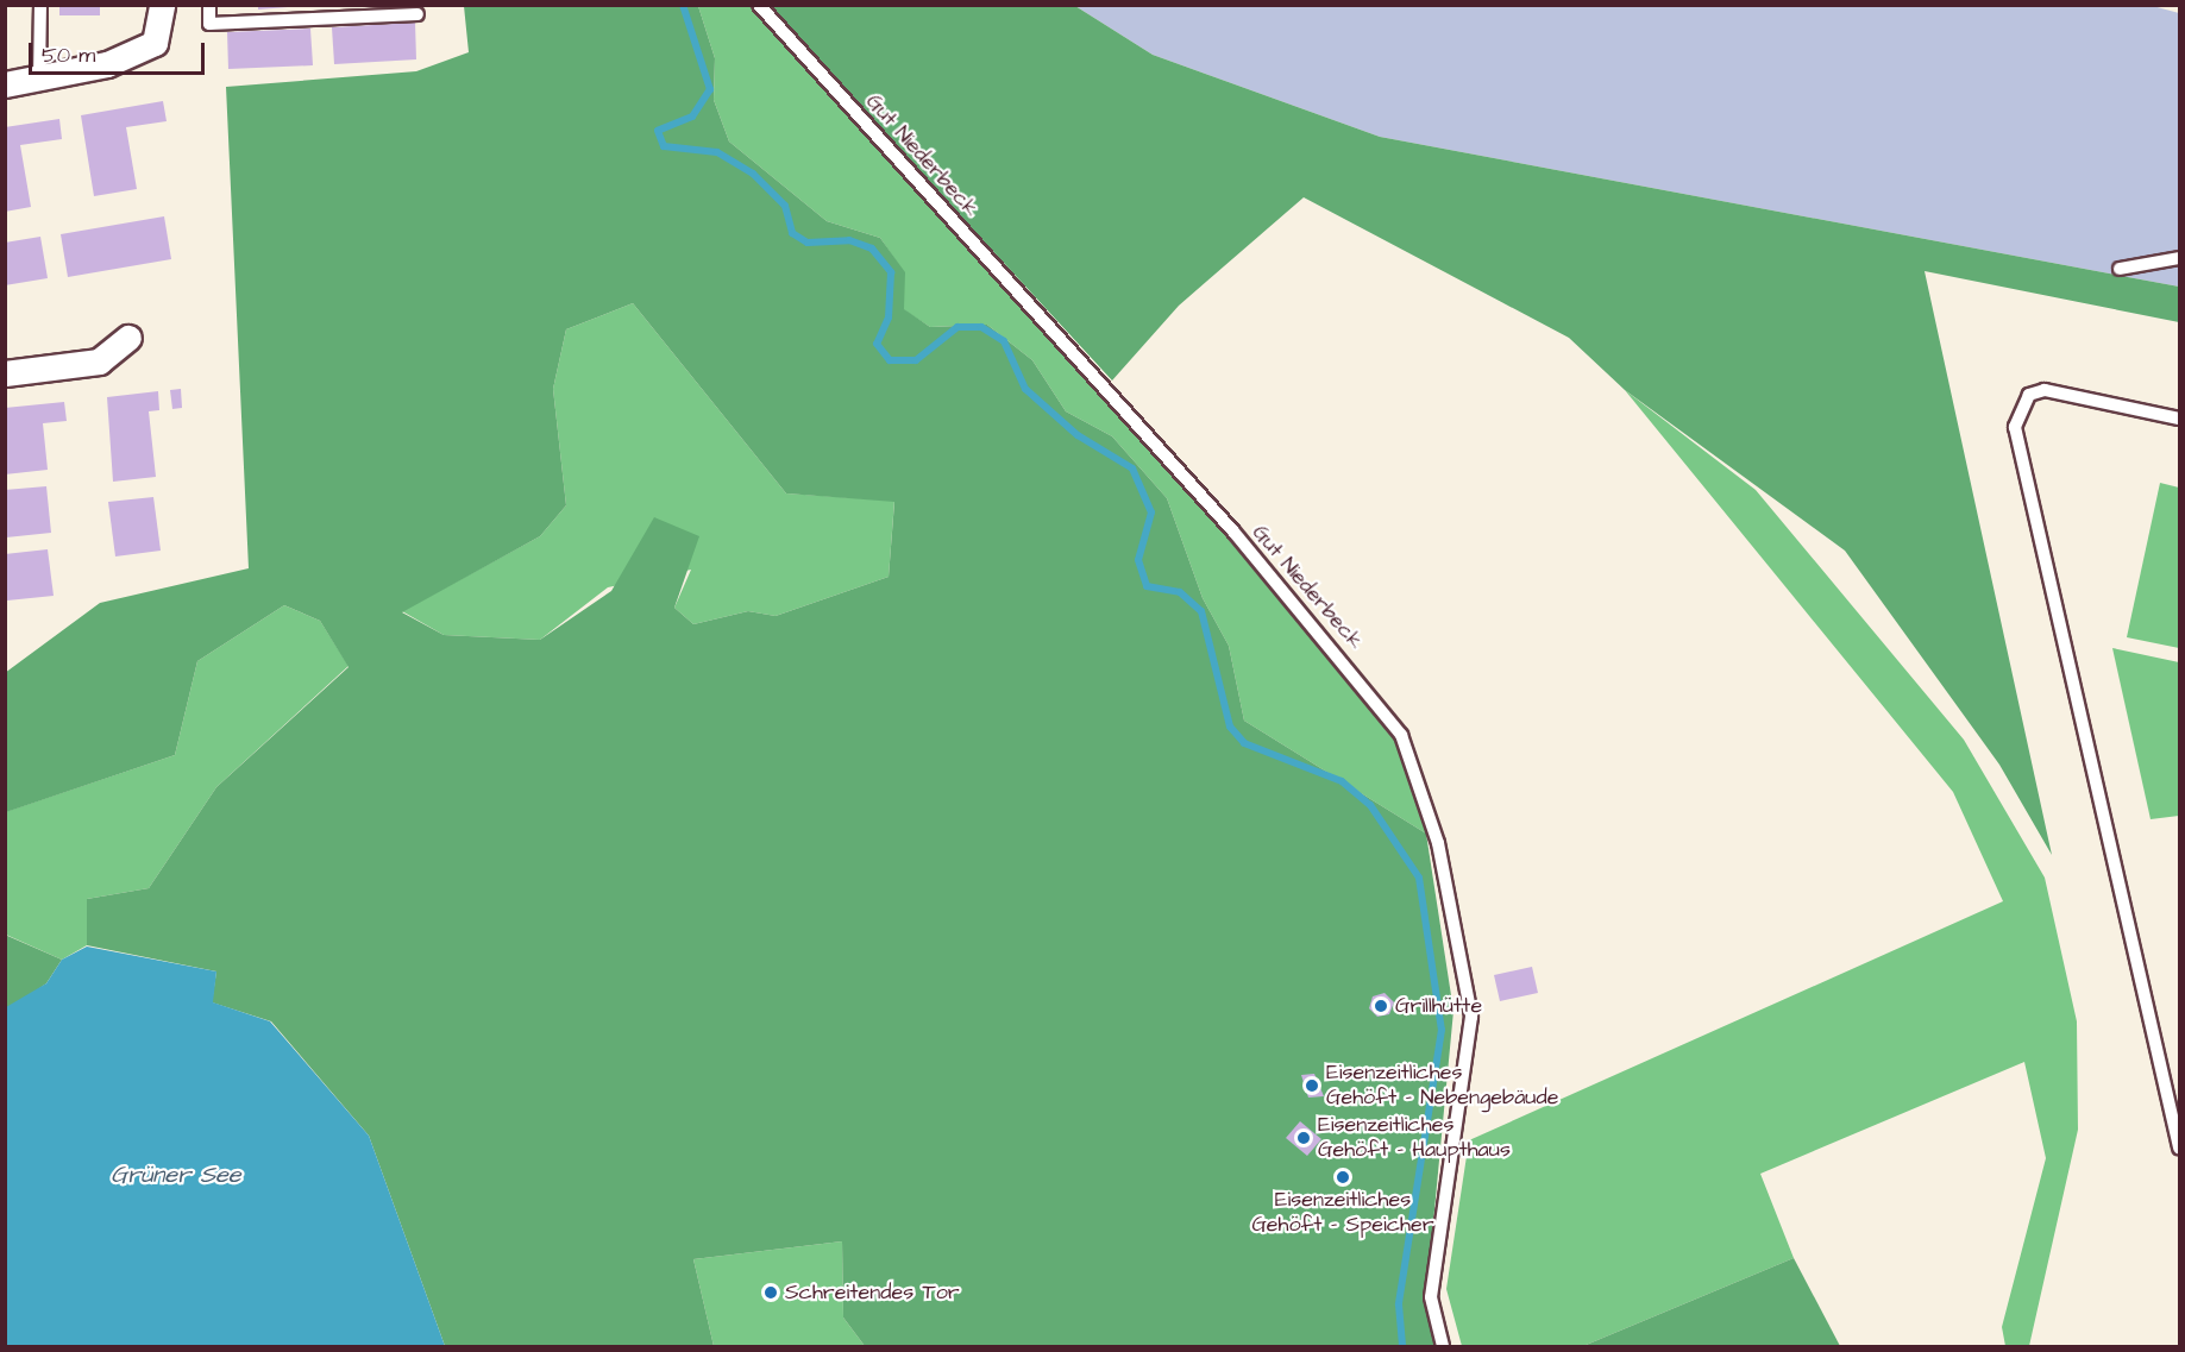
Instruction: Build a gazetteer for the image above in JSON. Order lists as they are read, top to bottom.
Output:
{
  "streets": {
    "lane": ["Gut Niederbeck"]
  },
  "water": ["Grüner See"],
  "places": [
    "Grillhütte",
    "Eisenzeitliches Gehöft - Nebengebäude",
    "Eisenzeitliches Gehöft - Haupthaus",
    "Eisenzeitliches Gehöft - Speicher",
    "Schreitendes Tor"
  ],
  "scale_bar": "50 m"
}
